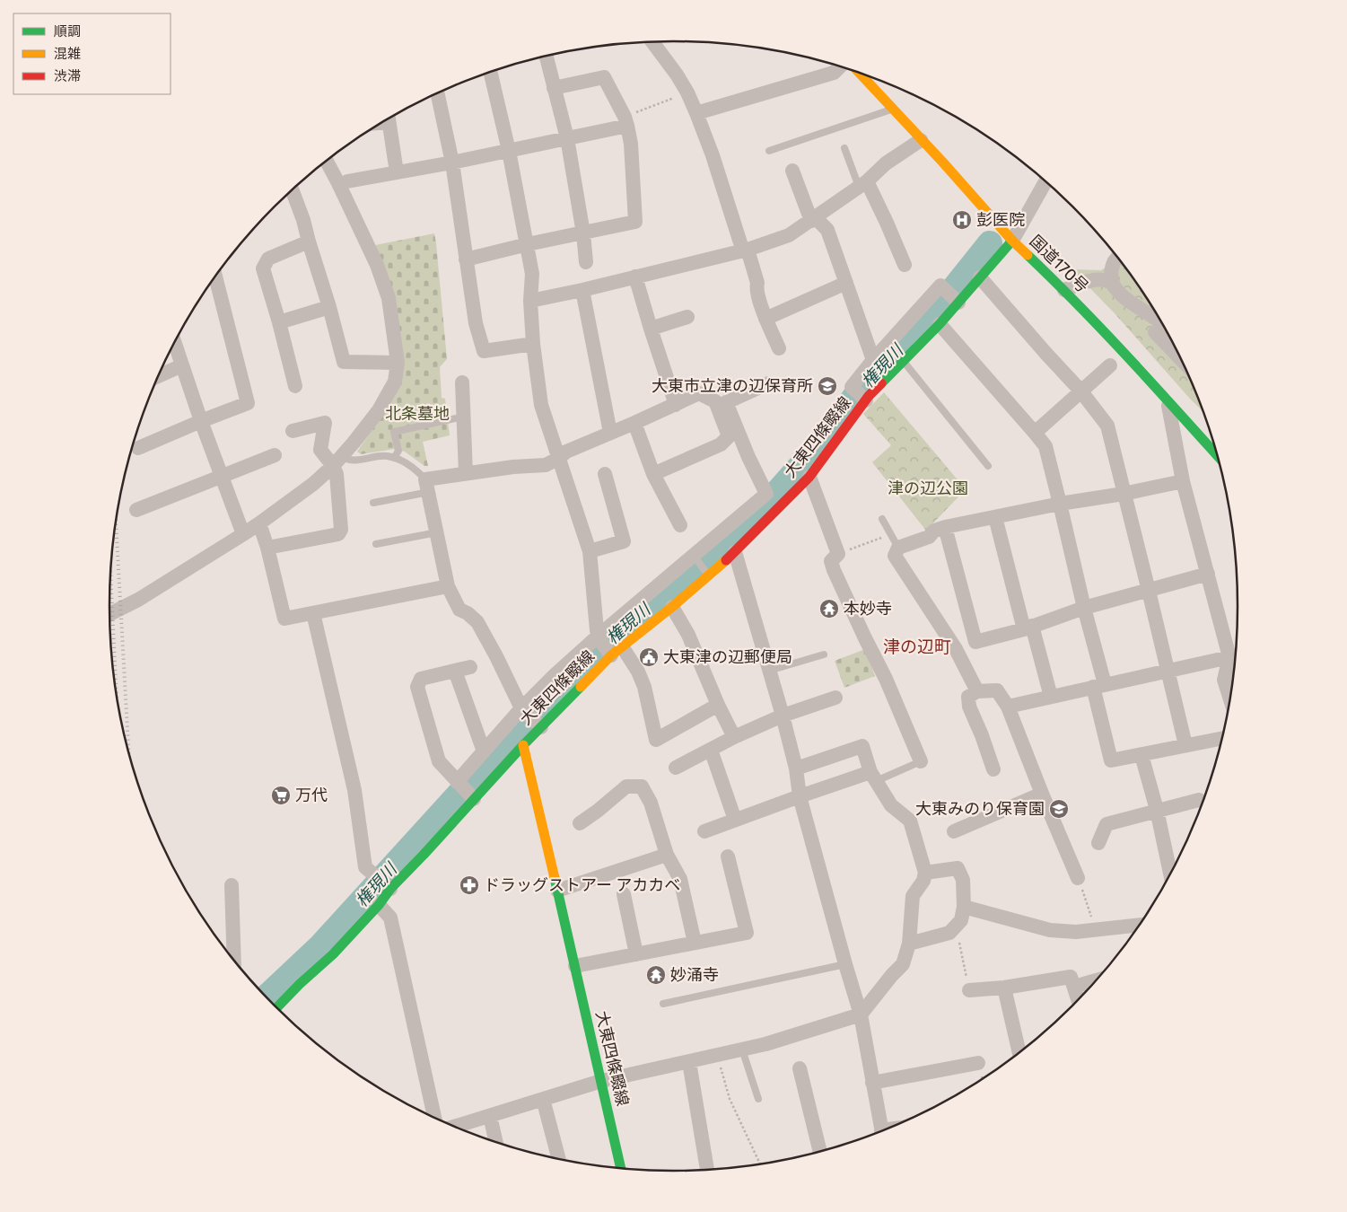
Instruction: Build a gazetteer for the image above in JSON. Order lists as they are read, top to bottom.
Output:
{
  "streets": {
    "main road": ["国道170号", "大東四條畷線"]
  },
  "crossings": [
    ["国道170号", "大東四條畷線"]
  ],
  "districts": ["津の辺町"],
  "water": ["権現川"],
  "parks": ["北条墓地", "津の辺公園"],
  "places": {
    "hospital": ["彭医院"],
    "school or university": ["大東市立津の辺保育所", "大東みのり保育園"],
    "temple": ["本妙寺", "妙涌寺"],
    "public building": ["大東津の辺郵便局"],
    "supermarket": ["万代"],
    "pharmacy": ["ドラッグストアー アカカベ"]
  },
  "legend": ["順調", "混雑", "渋滞"]
}
